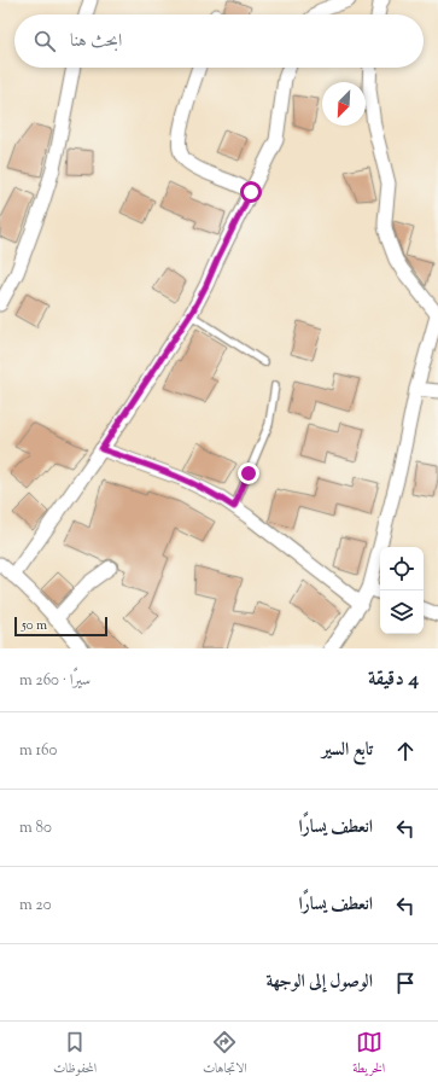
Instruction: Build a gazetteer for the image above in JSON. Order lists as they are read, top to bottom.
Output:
{
  "scale_bar": "50 m",
  "north": "bottom left",
  "page": {
    "search": "ابحث هنا",
    "scale": "50 m",
    "heading": ["4 دقيقة", "سيرًا · 260 m"],
    "list": [
      ["تابع السير", "160 m"],
      ["انعطف يسارًا", "80 m"],
      ["انعطف يسارًا", "20 m"],
      "الوصول إلى الوجهة"
    ],
    "nav": ["الخريطة", "الاتجاهات", "المحفوظات"]
  }
}
